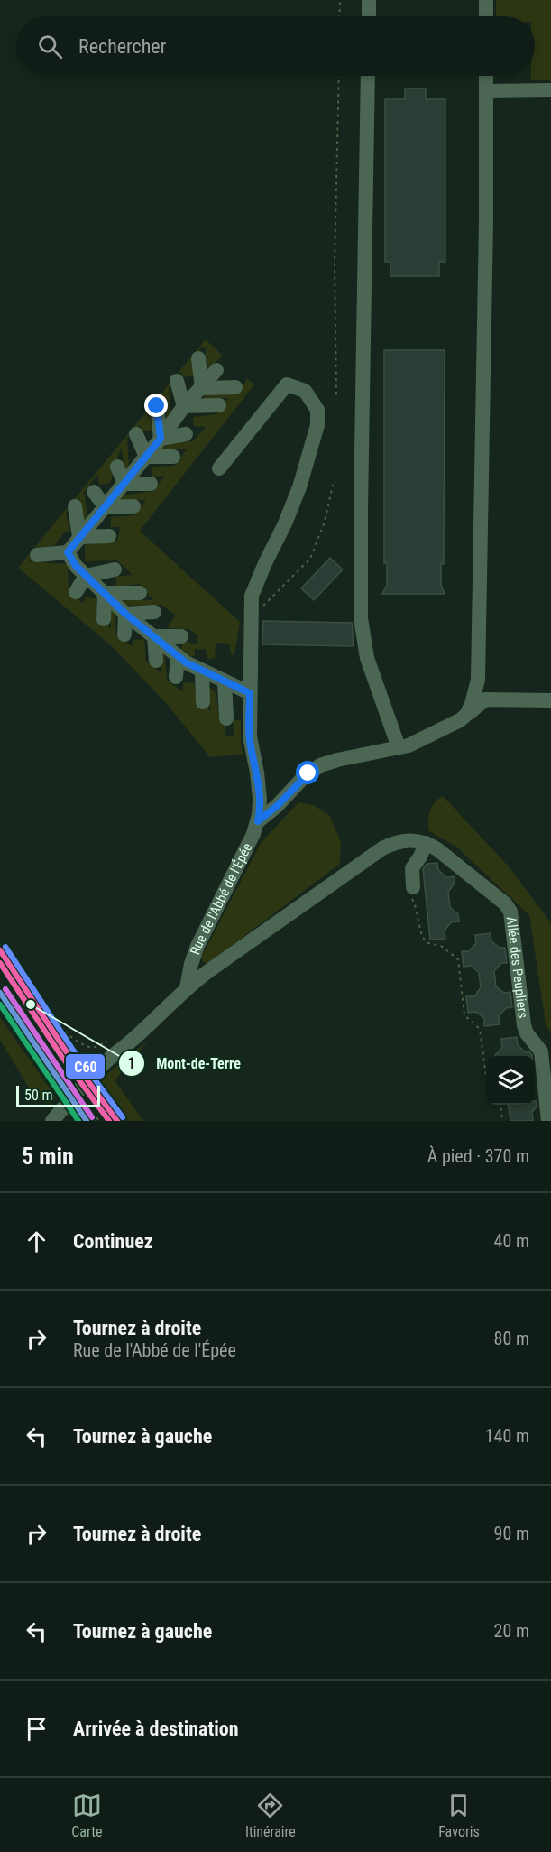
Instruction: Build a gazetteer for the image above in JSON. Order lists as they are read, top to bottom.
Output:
{
  "streets": {
    "street": ["Rue de l'Abbé de l'Épée", "Allée des Peupliers"]
  },
  "places": ["Mont-de-Terre"],
  "lines": ["transit line C60"],
  "scale_bar": "50 m",
  "page": {
    "search": "Rechercher",
    "scale": "50 m",
    "heading": ["5 min", "À pied · 370 m"],
    "list": [
      ["Continuez", "40 m"],
      ["Tournez à droite", "Rue de l'Abbé de l'Épée", "80 m"],
      ["Tournez à gauche", "140 m"],
      ["Tournez à droite", "90 m"],
      ["Tournez à gauche", "20 m"],
      "Arrivée à destination"
    ],
    "nav": ["Carte", "Itinéraire", "Favoris"]
  }
}
